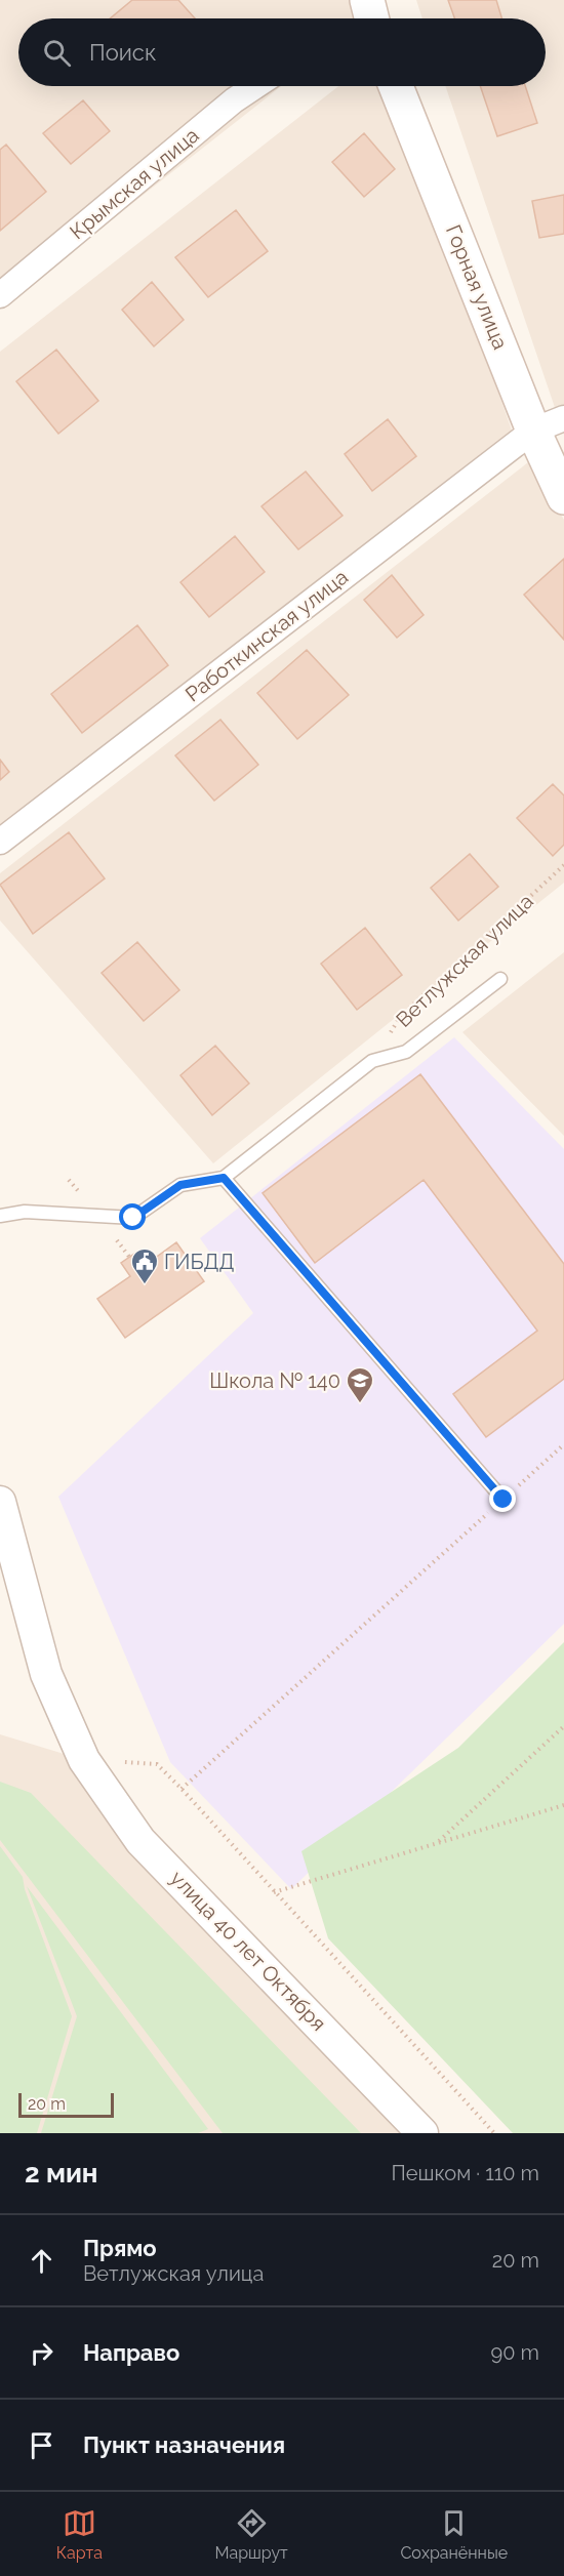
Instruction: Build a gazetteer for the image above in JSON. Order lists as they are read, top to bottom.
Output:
{
  "streets": {
    "main road": ["Горная улица"],
    "street": ["Крымская улица", "Работкинская улица", "улица 40 лет Октября"],
    "lane": ["Ветлужская улица"]
  },
  "crossings": [
    ["Горная улица", "Работкинская улица"]
  ],
  "places": {
    "public building": ["ГИБДД"],
    "school or university": ["Школа № 140"]
  },
  "scale_bar": "20 m",
  "page": {
    "search": "Поиск",
    "scale": "20 m",
    "heading": ["2 мин", "Пешком · 110 m"],
    "list": [
      ["Прямо", "Ветлужская улица", "20 m"],
      ["Направо", "90 m"],
      "Пункт назначения"
    ],
    "nav": ["Карта", "Маршрут", "Сохранённые"]
  }
}
